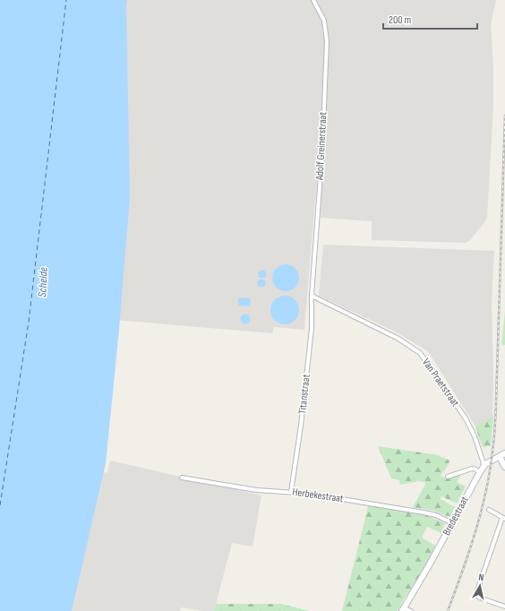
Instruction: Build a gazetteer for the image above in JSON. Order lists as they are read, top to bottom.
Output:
{
  "streets": {
    "main road": ["Bredestraat"],
    "street": [
      "Adolf Greinerstraat",
      "Van Praetstraat",
      "Titanstraat",
      "Herbekestraat"
    ]
  },
  "crossings": [
    ["Adolf Greinerstraat", "Van Praetstraat"],
    ["Adolf Greinerstraat", "Titanstraat"],
    ["Van Praetstraat", "Titanstraat"],
    ["Van Praetstraat", "Bredestraat"],
    ["Titanstraat", "Herbekestraat"],
    ["Herbekestraat", "Bredestraat"]
  ],
  "water": ["Schelde"],
  "scale_bar": "200 m",
  "north": "top"
}
